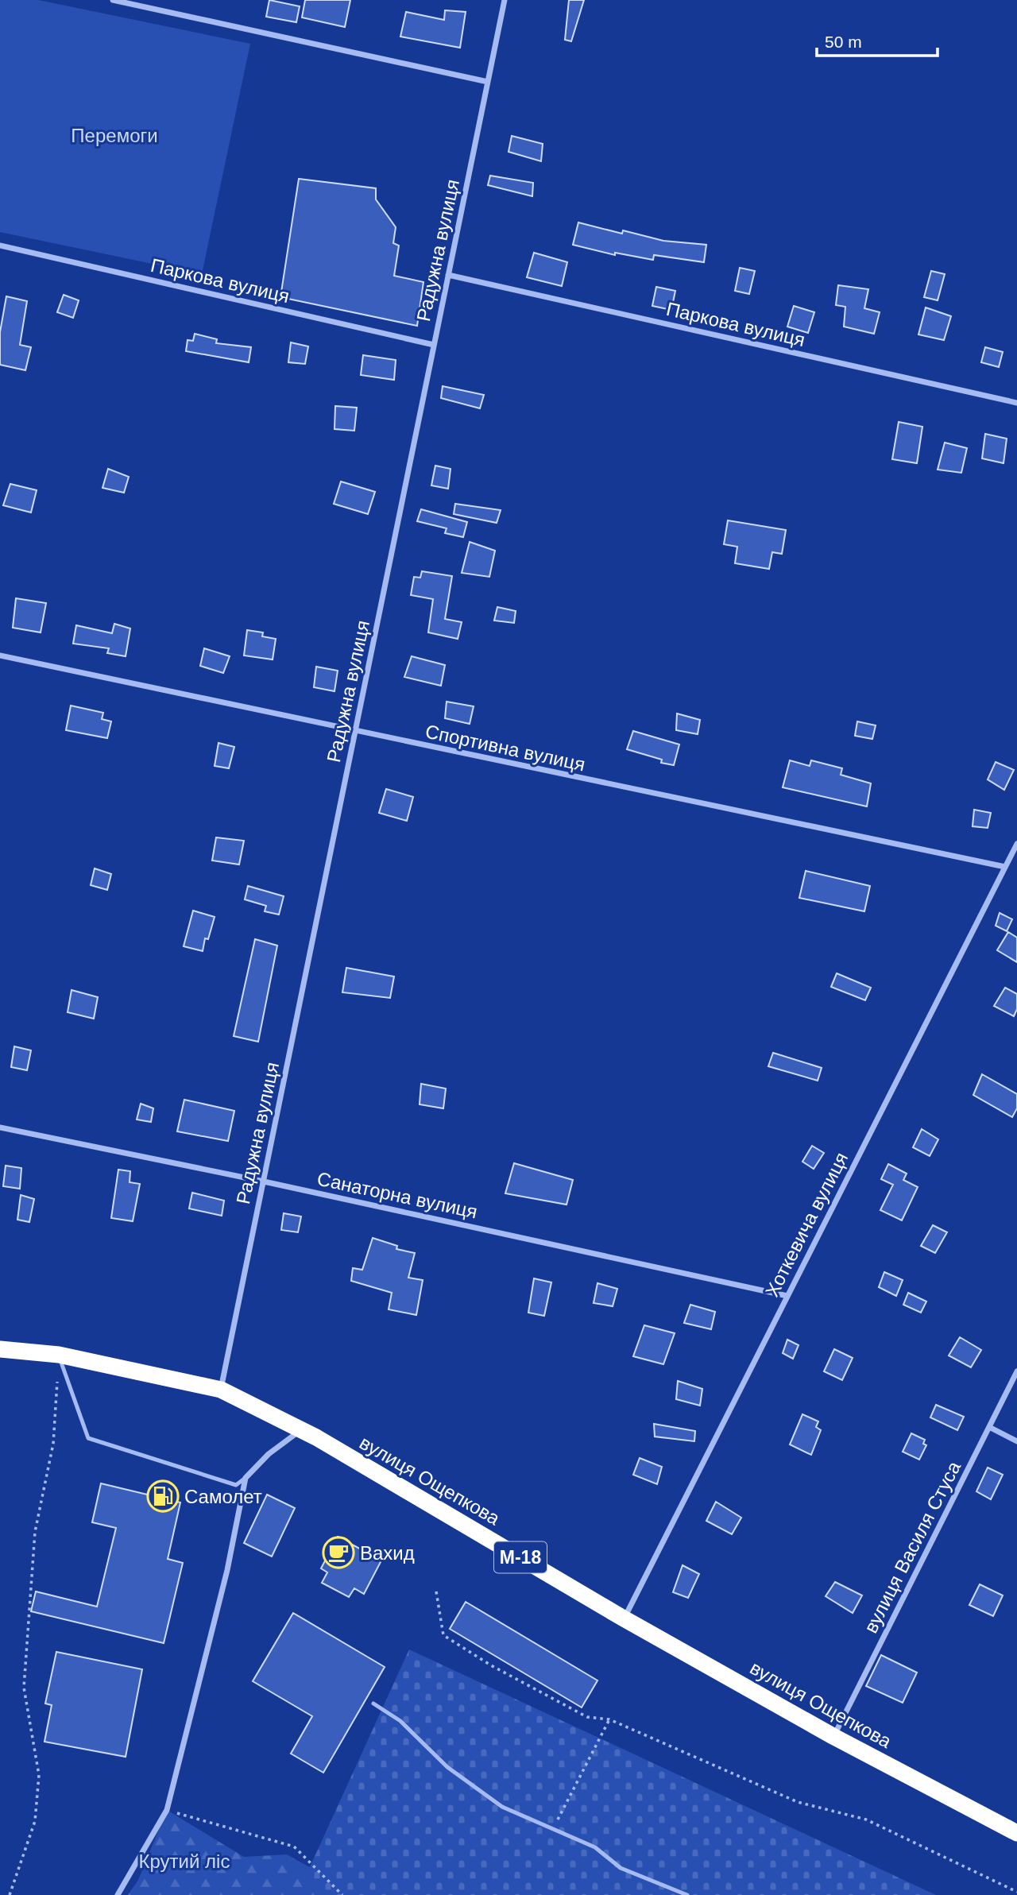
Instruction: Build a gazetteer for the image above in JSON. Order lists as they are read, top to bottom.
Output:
{
  "streets": {
    "highway": ["вулиця Ощепкова", "М-18"],
    "street": [
      "Радужна вулиця",
      "Паркова вулиця",
      "Спортивна вулиця",
      "Санаторна вулиця",
      "Хоткевича вулиця",
      "вулиця Василя Стуса"
    ]
  },
  "crossings": [
    ["Радужна вулиця", "Паркова вулиця"],
    ["Радужна вулиця", "Спортивна вулиця"],
    ["Радужна вулиця", "Санаторна вулиця"],
    ["Радужна вулиця", "вулиця Ощепкова"],
    ["Спортивна вулиця", "Хоткевича вулиця"],
    ["Санаторна вулиця", "Хоткевича вулиця"],
    ["Хоткевича вулиця", "вулиця Ощепкова"],
    ["вулиця Ощепкова", "вулиця Василя Стуса"]
  ],
  "parks": ["Перемоги", "Крутий ліс"],
  "places": {
    "fuel station": ["Самолет"],
    "cafe": ["Вахид"]
  },
  "scale_bar": "50 m"
}
